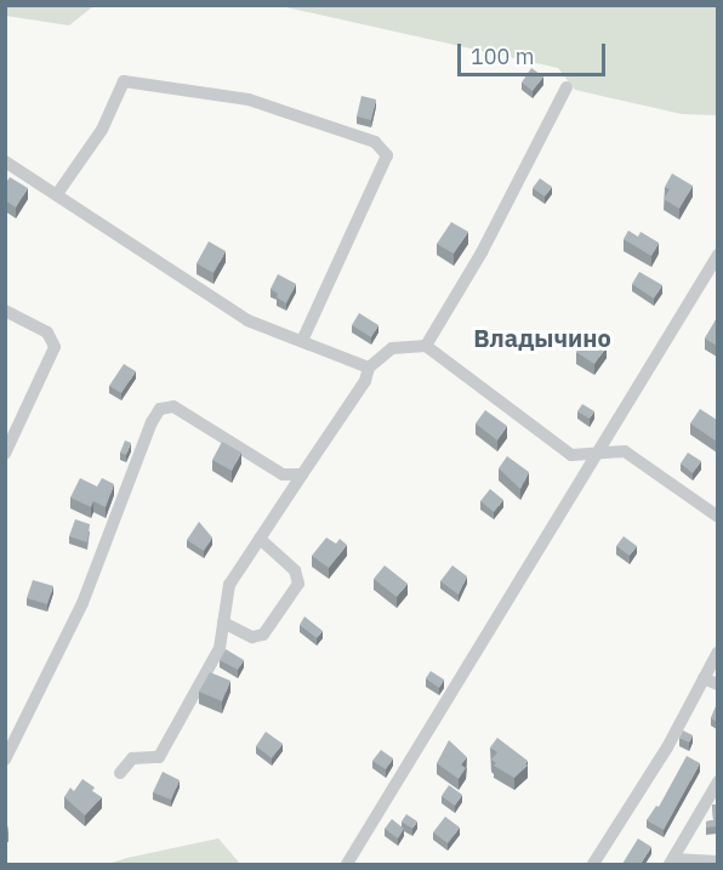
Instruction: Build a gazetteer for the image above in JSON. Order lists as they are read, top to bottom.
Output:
{
  "districts": ["Владычино"],
  "scale_bar": "100 m"
}
